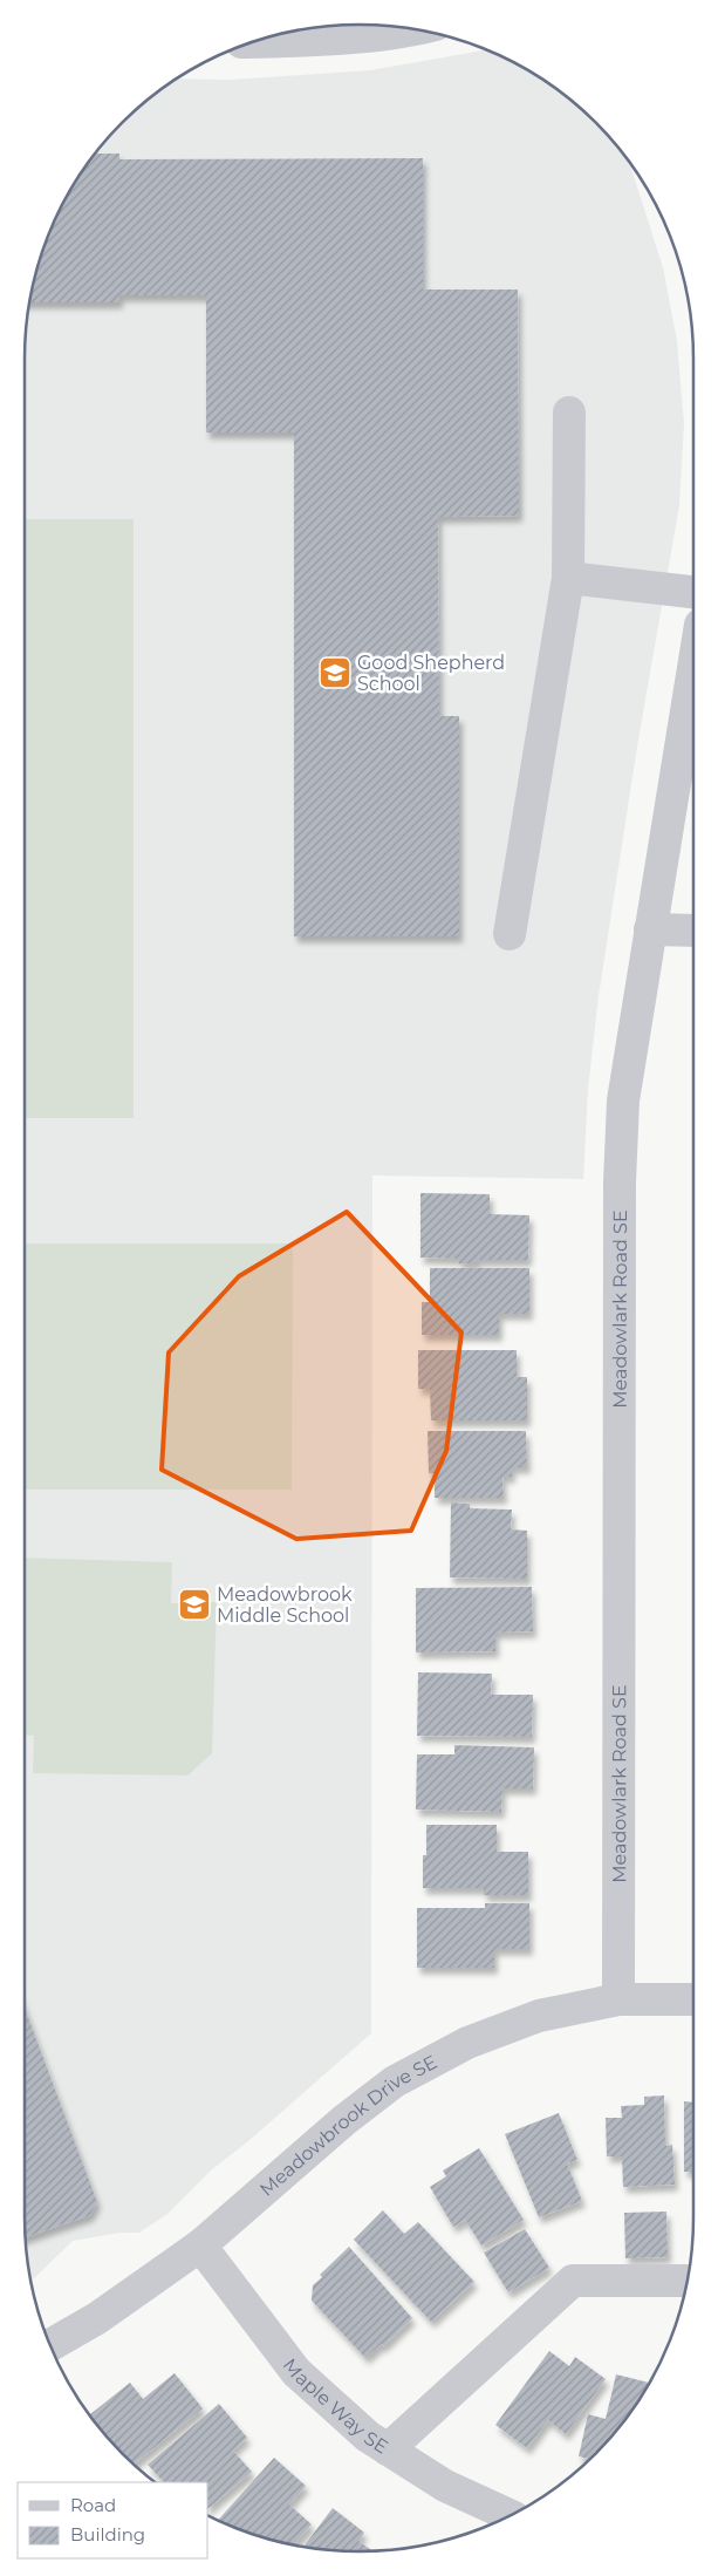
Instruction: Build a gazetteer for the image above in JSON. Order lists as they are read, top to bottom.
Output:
{
  "streets": {
    "street": ["Meadowlark Road SE", "Meadowbrook Drive SE", "Maple Way SE"]
  },
  "crossings": [
    ["Meadowlark Road SE", "Meadowbrook Drive SE"],
    ["Meadowbrook Drive SE", "Maple Way SE"]
  ],
  "places": {
    "school or university": ["Good Shepherd School", "Meadowbrook Middle School"]
  },
  "legend": ["Road", "Building"]
}
